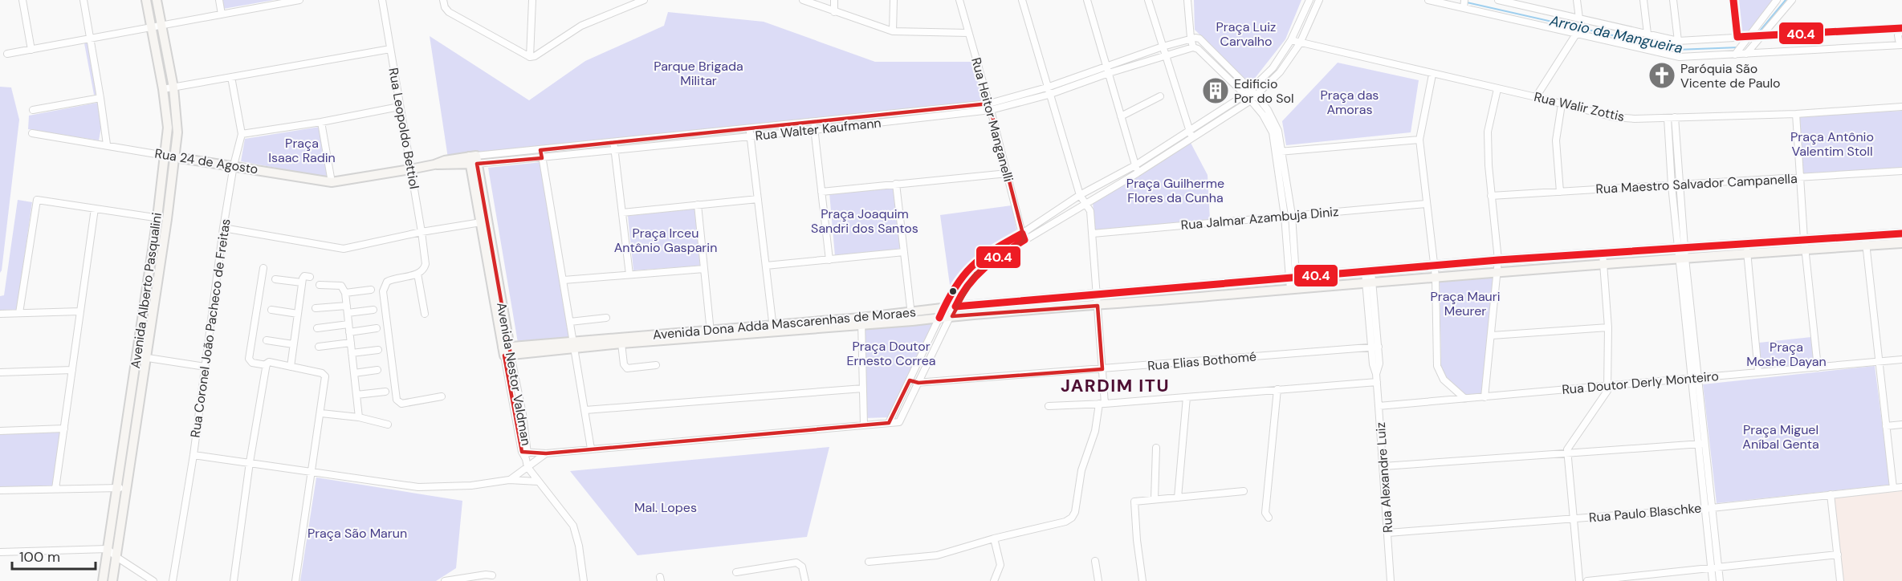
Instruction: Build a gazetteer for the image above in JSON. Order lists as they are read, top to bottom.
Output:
{
  "streets": {
    "main road": [
      "Rua Walter Kaufmann",
      "Rua 24 de Agosto",
      "Avenida Alberto Pasqualini",
      "Avenida Dona Adda Mascarenhas de Moraes",
      "Avenida Nestor Valdman"
    ],
    "street": [
      "Rua Walir Zottis",
      "Rua Heitor Manganelli",
      "Rua Leopoldo Bettiol",
      "Rua Maestro Salvador Campanella",
      "Rua Jalmar Azambuja Diniz",
      "Rua Coronel João Pacheco de Freitas",
      "Rua Elias Bothomé",
      "Rua Doutor Derly Monteiro",
      "Rua Alexandre Luiz",
      "Rua Paulo Blaschke"
    ]
  },
  "crossings": [
    ["Rua Heitor Manganelli", "Rua Walter Kaufmann"],
    ["Rua Leopoldo Bettiol", "Rua Walter Kaufmann"],
    ["Rua Leopoldo Bettiol", "Rua 24 de Agosto"],
    ["Rua Walter Kaufmann", "Rua 24 de Agosto"],
    ["Rua Walter Kaufmann", "Avenida Nestor Valdman"],
    ["Rua 24 de Agosto", "Avenida Alberto Pasqualini"],
    ["Rua 24 de Agosto", "Rua Coronel João Pacheco de Freitas"],
    ["Avenida Dona Adda Mascarenhas de Moraes", "Avenida Nestor Valdman"],
    ["Avenida Dona Adda Mascarenhas de Moraes", "Rua Alexandre Luiz"],
    ["Rua Elias Bothomé", "Rua Alexandre Luiz"],
    ["Rua Doutor Derly Monteiro", "Rua Alexandre Luiz"],
    ["Rua Alexandre Luiz", "Rua Paulo Blaschke"]
  ],
  "districts": ["JARDIM ITU"],
  "water": ["Arroio da Mangueira"],
  "parks": [
    "Praça Luiz Carvalho",
    "Parque Brigada Militar",
    "Praça das Amoras",
    "Praça Antônio Valentim Stoll",
    "Praça Isaac Radin",
    "Praça Guilherme Flores da Cunha",
    "Praça Joaquim Sandri dos Santos",
    "Praça Irceu Antônio Gasparin",
    "Praça Mauri Meurer",
    "Praça Doutor Ernesto Correa",
    "Praça Moshe Dayan",
    "Praça Miguel Aníbal Genta",
    "Mal. Lopes",
    "Praça São Marun"
  ],
  "places": {
    "church": ["Paróquia São Vicente de Paulo"],
    "building": ["Edificio Por do Sol"]
  },
  "lines": ["transit line 40.4"],
  "scale_bar": "100 m"
}
